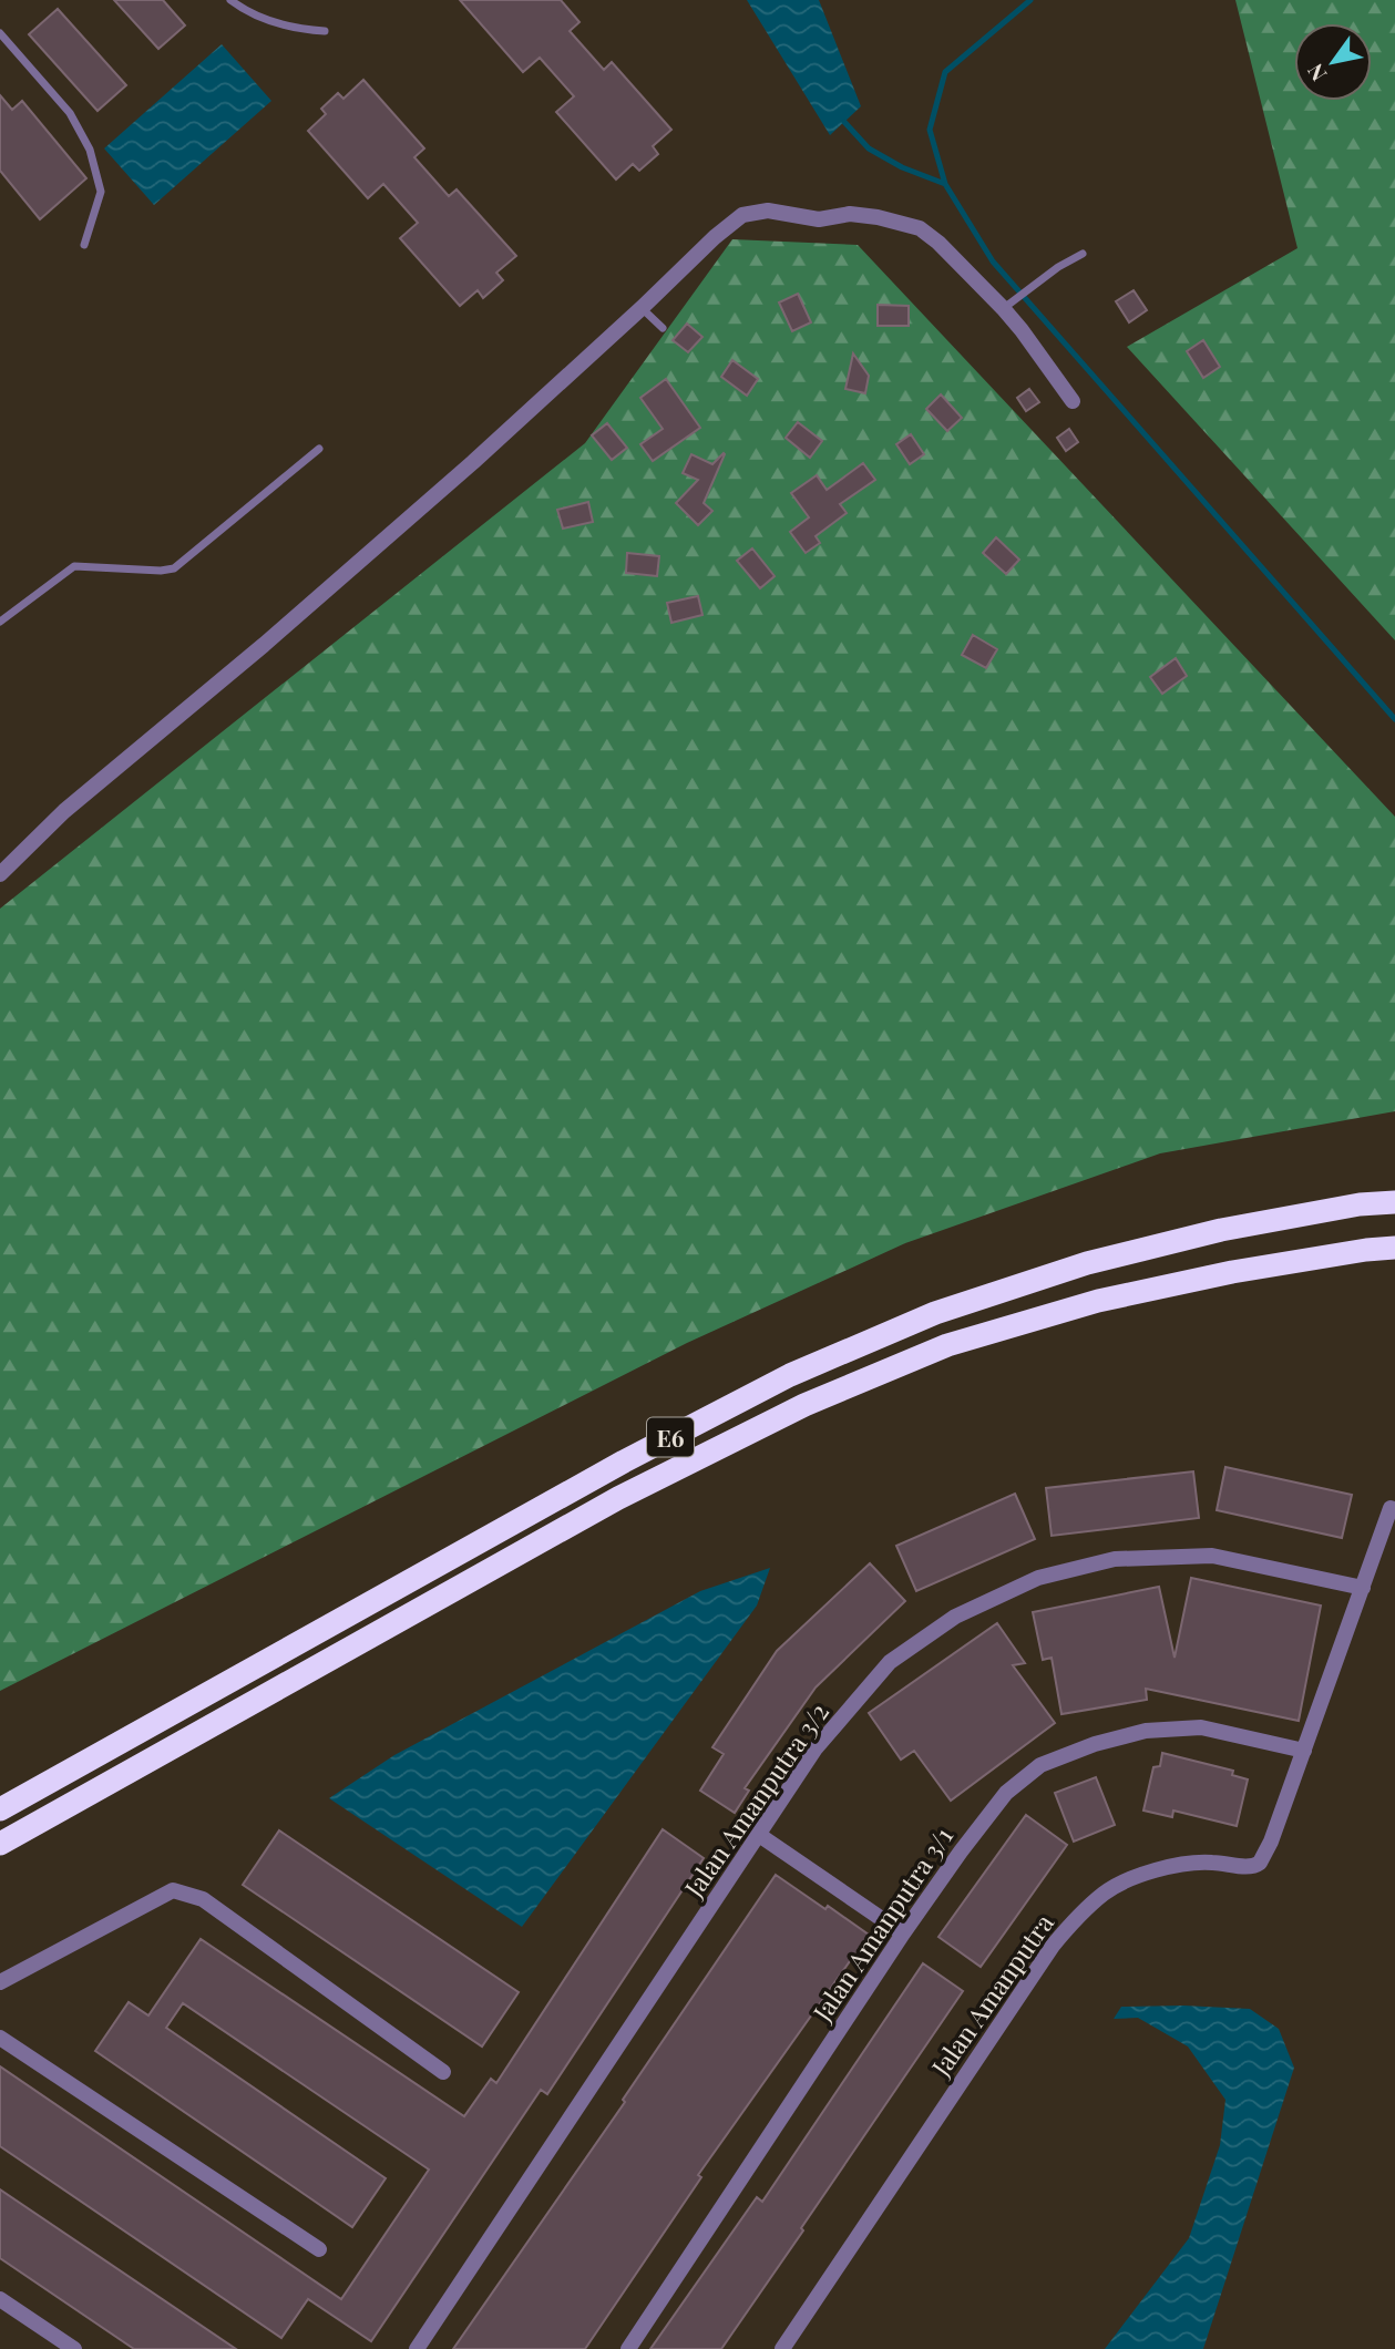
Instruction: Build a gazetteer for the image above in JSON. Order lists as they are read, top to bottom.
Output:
{
  "streets": {
    "highway": ["E6"],
    "street": ["Jalan Amanputra 3/2", "Jalan Amanputra 3/1", "Jalan Amanputra"]
  },
  "crossings": [
    ["Jalan Amanputra 3/2", "Jalan Amanputra"],
    ["Jalan Amanputra 3/1", "Jalan Amanputra"]
  ],
  "north": "bottom left"
}
